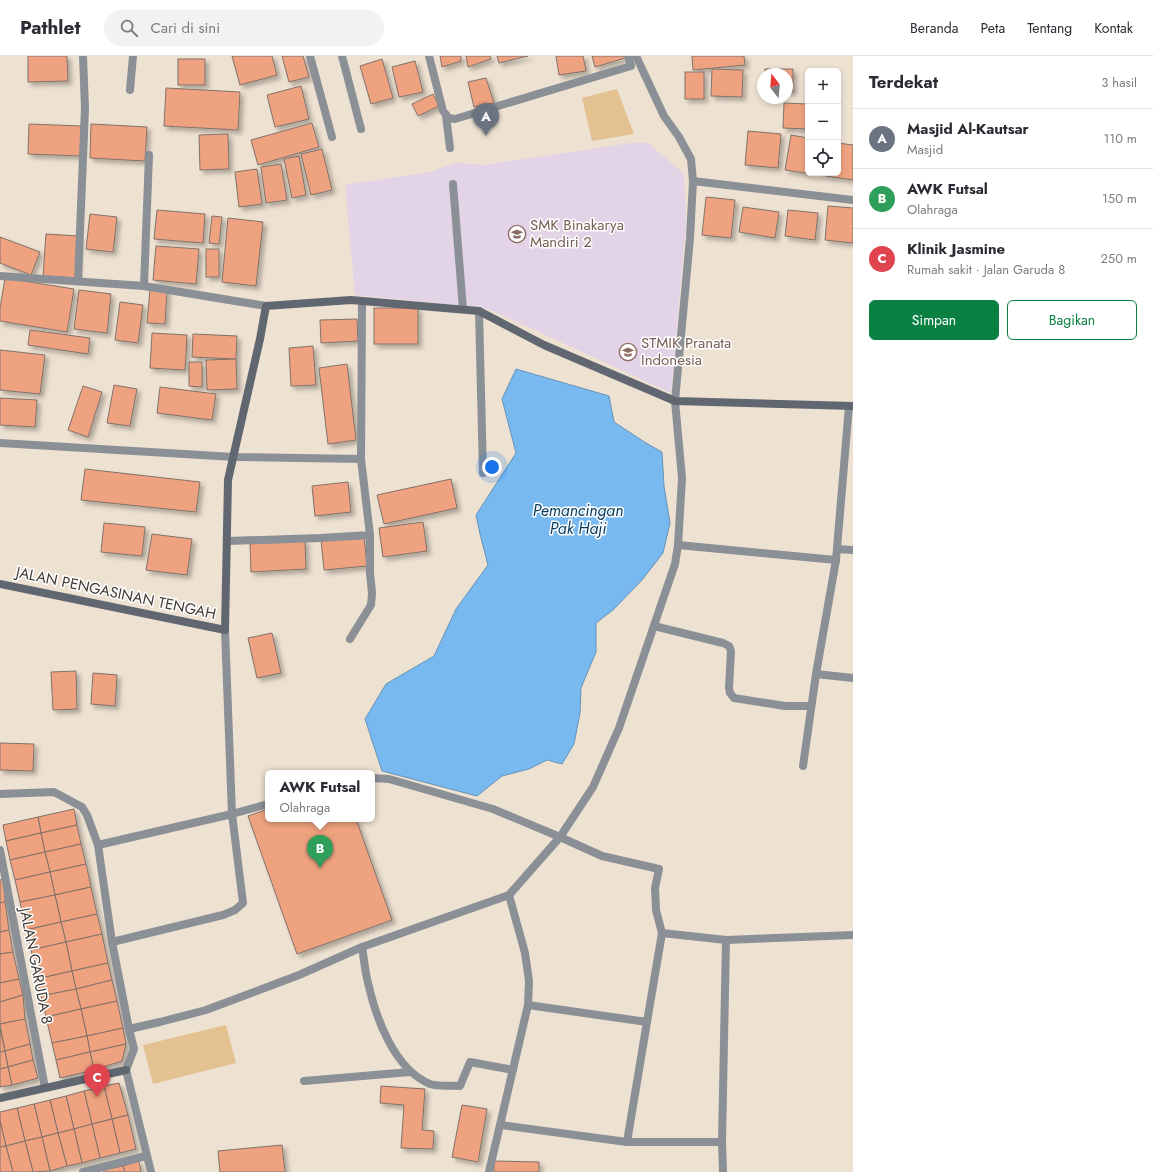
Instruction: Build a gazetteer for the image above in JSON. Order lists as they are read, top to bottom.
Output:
{
  "streets": {
    "street": ["JALAN PENGASINAN TENGAH", "JALAN GARUDA 8"]
  },
  "water": ["Pemancingan Pak Haji"],
  "places": {
    "school or university": ["SMK Binakarya Mandiri 2", "STMIK Pranata Indonesia"]
  },
  "north": "top",
  "page": {
    "header": "Pathlet",
    "search": "Cari di sini",
    "nav": [
      "Beranda",
      "Peta",
      "Tentang",
      "Kontak"
    ],
    "heading": ["Terdekat", "3 hasil"],
    "map_buttons": ["+", "−"],
    "pins": ["A", "B", "C"],
    "list": [
      {
        "mark": "A",
        "name": "Masjid Al-Kautsar",
        "note": "Masjid",
        "value": "110 m"
      },
      {
        "mark": "B",
        "name": "AWK Futsal",
        "note": "Olahraga",
        "value": "150 m"
      },
      {
        "mark": "C",
        "name": "Klinik Jasmine",
        "note": "Rumah sakit · Jalan Garuda 8",
        "value": "250 m"
      }
    ],
    "buttons": ["Simpan", "Bagikan"],
    "popup": ["AWK Futsal", "Olahraga"]
  }
}
